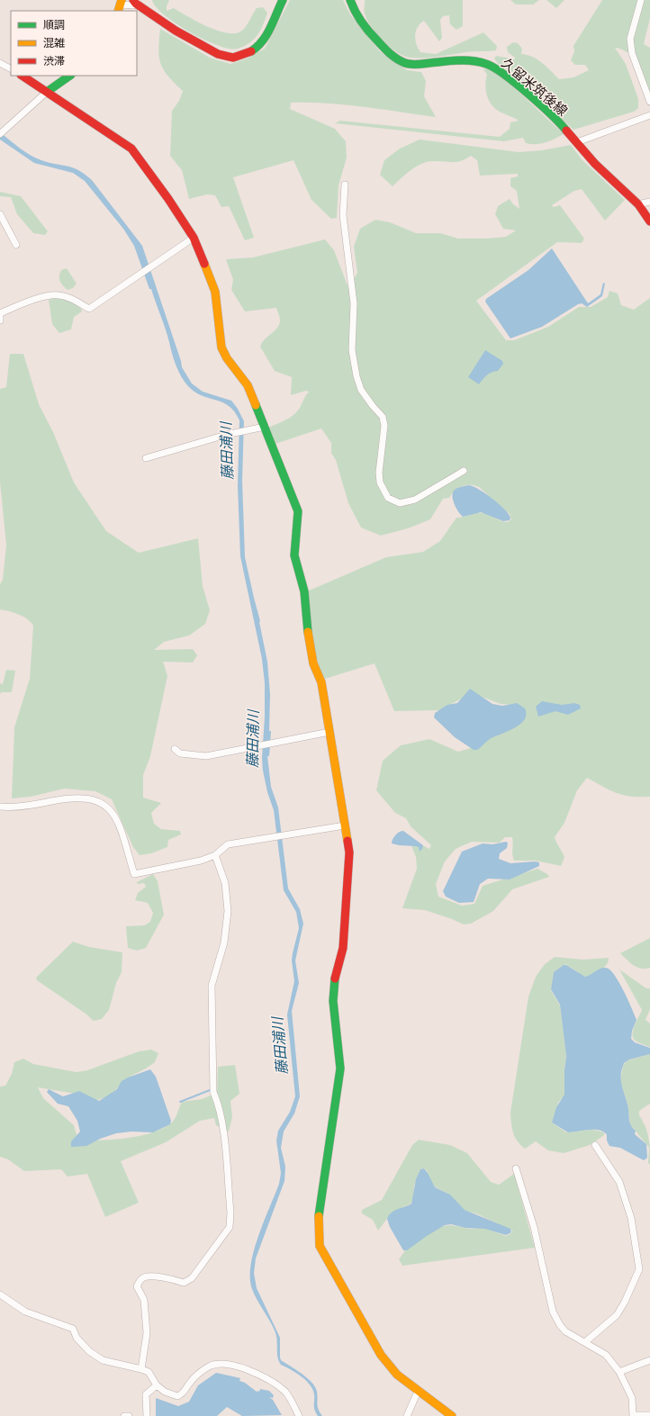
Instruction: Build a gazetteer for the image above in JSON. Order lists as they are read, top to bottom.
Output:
{
  "streets": {
    "street": ["久留米筑後線"]
  },
  "water": ["藤田浦川"],
  "legend": ["順調", "混雑", "渋滞"]
}
